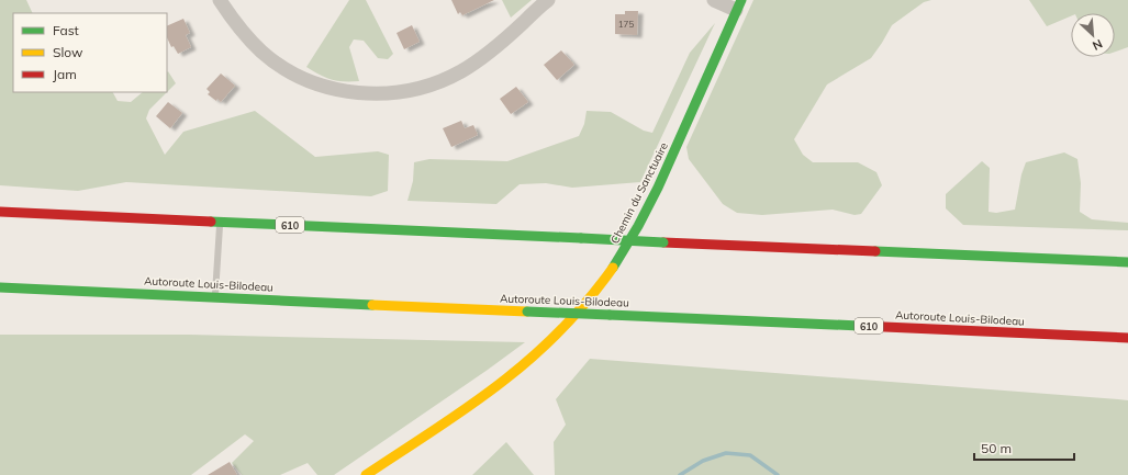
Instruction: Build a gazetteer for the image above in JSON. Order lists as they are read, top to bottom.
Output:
{
  "streets": {
    "main road": ["Chemin du Sanctuaire", "610", "Autoroute Louis-Bilodeau"]
  },
  "house_numbers": ["175"],
  "legend": ["Fast", "Slow", "Jam"],
  "scale_bar": "50 m",
  "north": "bottom right"
}
